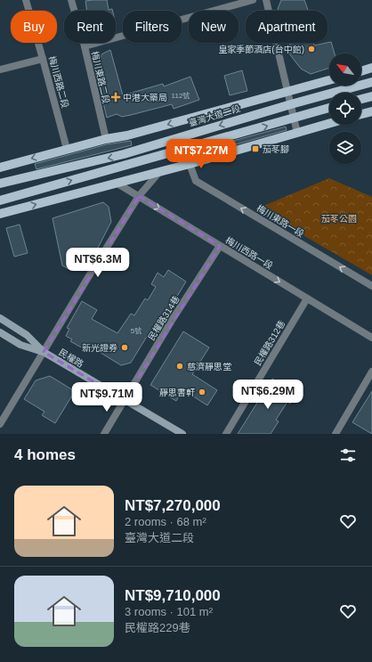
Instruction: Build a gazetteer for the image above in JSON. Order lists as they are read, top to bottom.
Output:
{
  "streets": {
    "main road": ["臺灣大道二段", "民權路"],
    "street": [
      "梅川東路二段",
      "梅川西路二段",
      "梅川東路一段",
      "梅川西路一段",
      "民權路314巷",
      "民權路312巷"
    ]
  },
  "crossings": [
    ["梅川東路二段", "臺灣大道二段"],
    ["梅川西路二段", "臺灣大道二段"],
    ["梅川西路一段", "民權路314巷"],
    ["梅川西路一段", "民權路312巷"],
    ["民權路314巷", "民權路"]
  ],
  "one_way": ["梅川東路一段", "梅川西路一段"],
  "parks": ["茄苳公園"],
  "places": {
    "other": [
      "皇家季節酒店(台中館)",
      "新光證券",
      "慈濟靜思堂",
      "靜思書軒"
    ],
    "health": ["中港大藥局"],
    "transit": ["茄苳腳"]
  },
  "house_numbers": ["112號", "5號"],
  "north": "top left",
  "page": {
    "chip": [
      "Buy",
      "Rent",
      "Filters",
      "New",
      "Apartment"
    ],
    "price": [
      "NT$7.27M",
      "NT$6.3M",
      "NT$6.29M",
      "NT$9.71M"
    ],
    "heading": "4 homes",
    "list": [
      {
        "name": "NT$7,270,000",
        "note": "2 rooms · 68 m² · 臺灣大道二段"
      },
      {
        "name": "NT$9,710,000",
        "note": "3 rooms · 101 m² · 民權路229巷"
      }
    ]
  }
}
